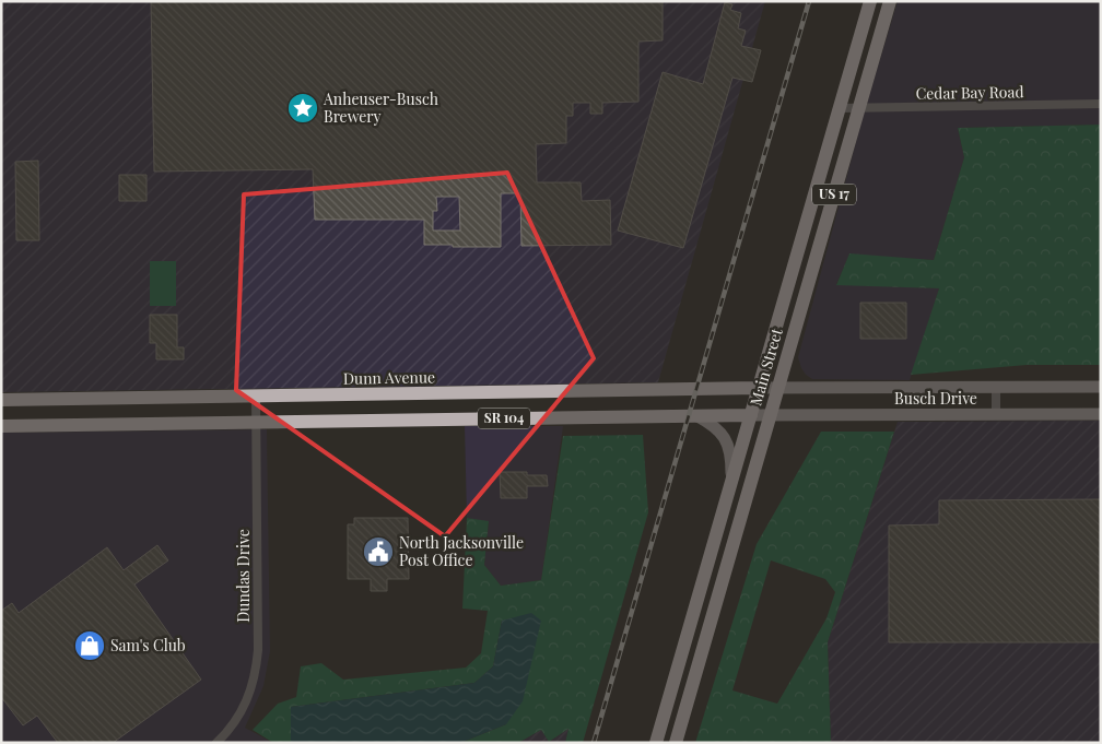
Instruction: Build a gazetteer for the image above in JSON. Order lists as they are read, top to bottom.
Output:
{
  "streets": {
    "main road": [
      "US 17",
      "Main Street",
      "Dunn Avenue",
      "SR 104"
    ],
    "street": ["Cedar Bay Road", "Busch Drive", "Dundas Drive"]
  },
  "crossings": [
    ["Cedar Bay Road", "Main Street"],
    ["Main Street", "Dunn Avenue"],
    ["Main Street", "Busch Drive"],
    ["Main Street", "SR 104"],
    ["Dunn Avenue", "Busch Drive"],
    ["Dunn Avenue", "Dundas Drive"],
    ["Busch Drive", "SR 104"],
    ["SR 104", "Dundas Drive"]
  ],
  "places": {
    "place": ["Anheuser-Busch Brewery"],
    "public building": ["North Jacksonville Post Office"],
    "shop": ["Sam's Club"]
  }
}
